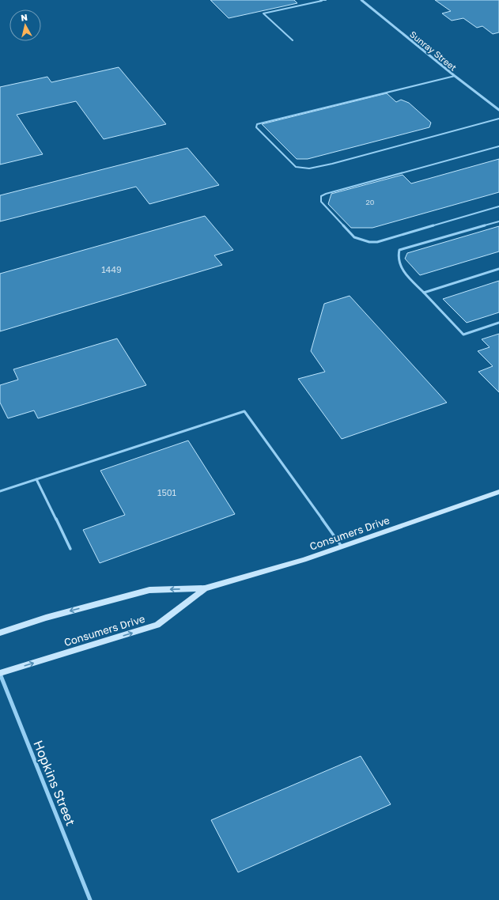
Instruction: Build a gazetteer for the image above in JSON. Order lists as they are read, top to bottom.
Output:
{
  "streets": {
    "main road": ["Consumers Drive"],
    "street": ["Sunray Street", "Hopkins Street"]
  },
  "crossings": [
    ["Consumers Drive", "Hopkins Street"]
  ],
  "house_numbers": ["20", "1449", "1501"],
  "north": "top"
}
